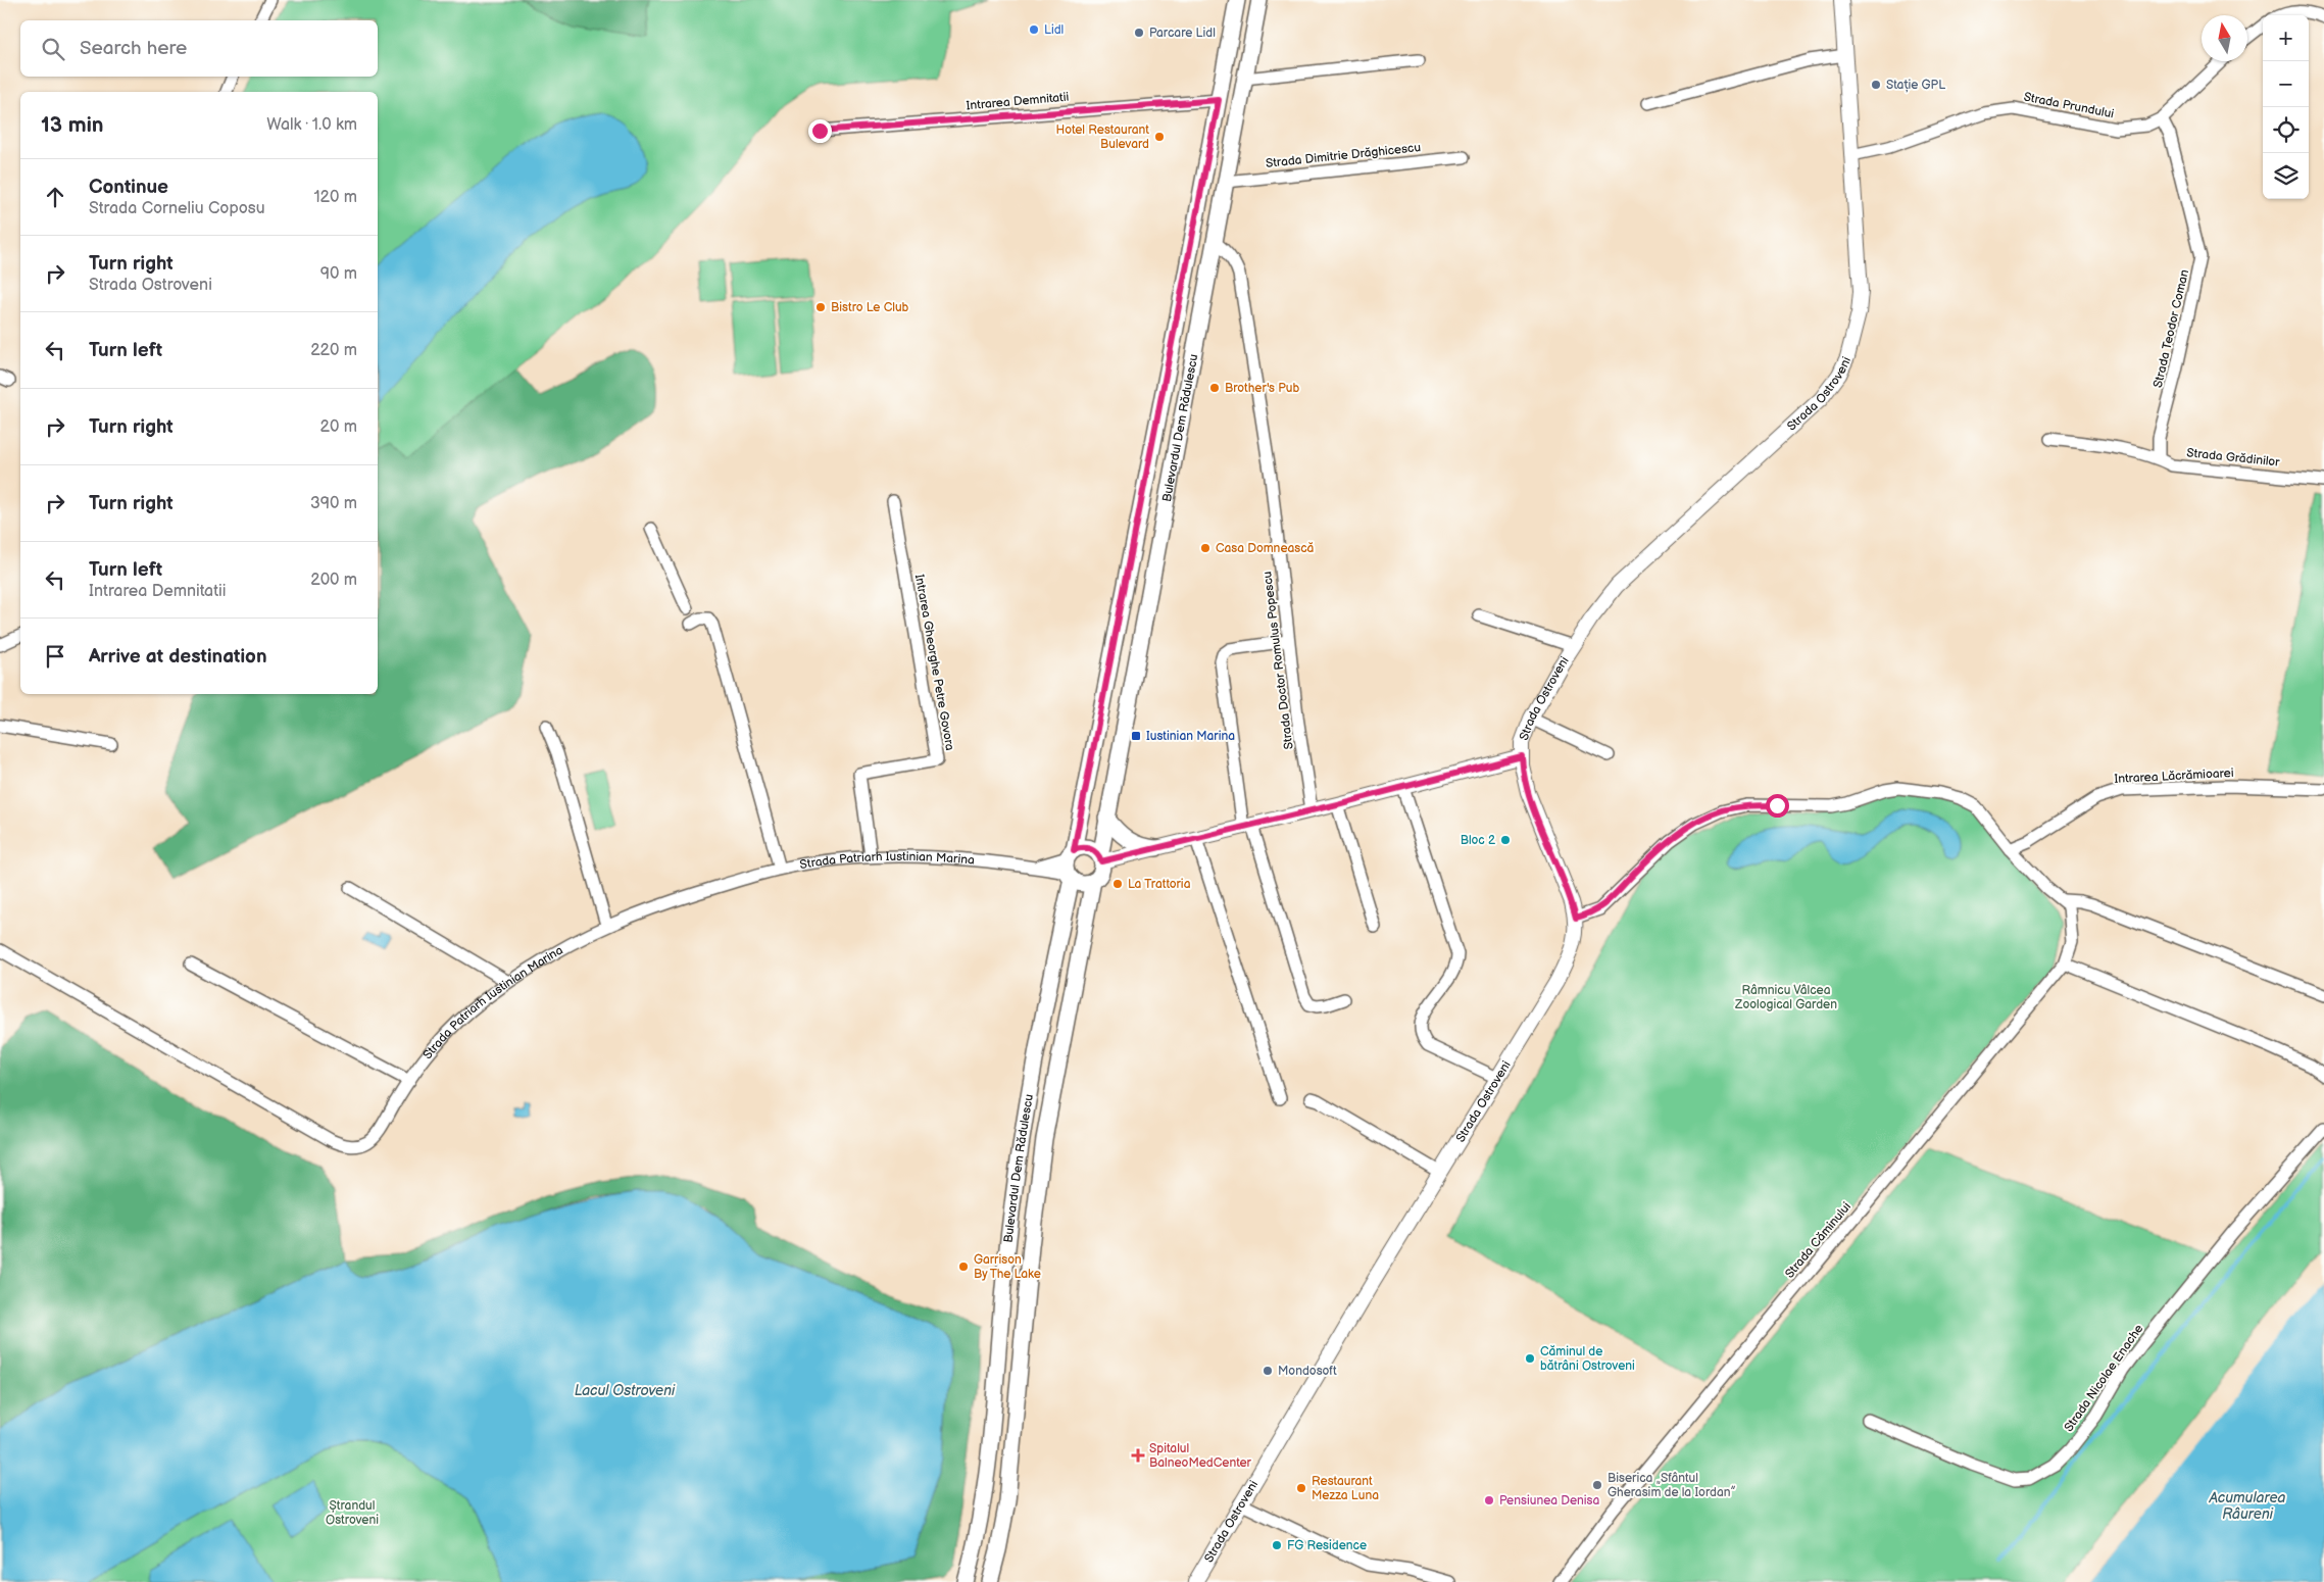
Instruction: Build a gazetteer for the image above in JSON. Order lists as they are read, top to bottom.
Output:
{
  "streets": {
    "main road": ["Bulevardul Dem Rădulescu"],
    "street": [
      "Intrarea Demnitatii",
      "Strada Prundului",
      "Strada Dimitrie Drăghicescu",
      "Strada Teodor Coman",
      "Strada Ostroveni",
      "Strada Grădinilor",
      "Strada Doctor Romulus Popescu",
      "Intrarea Gheorghe Petre Govora",
      "Intrarea Lăcrămioarei",
      "Strada Patriarh Iustinian Marina",
      "Strada Căminului",
      "Strada Nicolae Enache"
    ]
  },
  "crossings": [
    ["Intrarea Demnitatii", "Bulevardul Dem Rădulescu"],
    ["Strada Prundului", "Strada Teodor Coman"],
    ["Strada Prundului", "Strada Ostroveni"],
    ["Strada Dimitrie Drăghicescu", "Bulevardul Dem Rădulescu"],
    ["Strada Teodor Coman", "Strada Grădinilor"],
    ["Bulevardul Dem Rădulescu", "Strada Doctor Romulus Popescu"],
    ["Bulevardul Dem Rădulescu", "Strada Patriarh Iustinian Marina"],
    ["Intrarea Gheorghe Petre Govora", "Strada Patriarh Iustinian Marina"]
  ],
  "water": ["Lacul Ostroveni", "Acumularea Râureni"],
  "parks": ["Râmnicu Vâlcea Zoological Garden", "Ștrandul Ostroveni"],
  "places": {
    "other": [
      "Lidl",
      "Parcare Lidl",
      "Stație GPL",
      "Hotel Restaurant Bulevard",
      "Bistro Le Club",
      "Brother's Pub",
      "Casa Domnească",
      "Bloc 2",
      "La Trattoria",
      "Garrison By The Lake",
      "Căminul de bătrâni Ostroveni",
      "Mondosoft",
      "Biserica „Sfântul Gherasim de la Iordan”",
      "Restaurant Mezza Luna",
      "Pensiunea Denisa",
      "FG Residence"
    ],
    "transit": ["Iustinian Marina"],
    "health": ["Spitalul BalneoMedCenter"]
  },
  "north": "top",
  "page": {
    "map_buttons": ["+", "−"],
    "search": "Search here",
    "heading": ["13 min", "Walk · 1.0 km"],
    "list": [
      ["Continue", "Strada Corneliu Coposu", "120 m"],
      ["Turn right", "Strada Ostroveni", "90 m"],
      ["Turn left", "220 m"],
      ["Turn right", "20 m"],
      ["Turn right", "390 m"],
      ["Turn left", "Intrarea Demnitatii", "200 m"],
      "Arrive at destination"
    ]
  }
}
